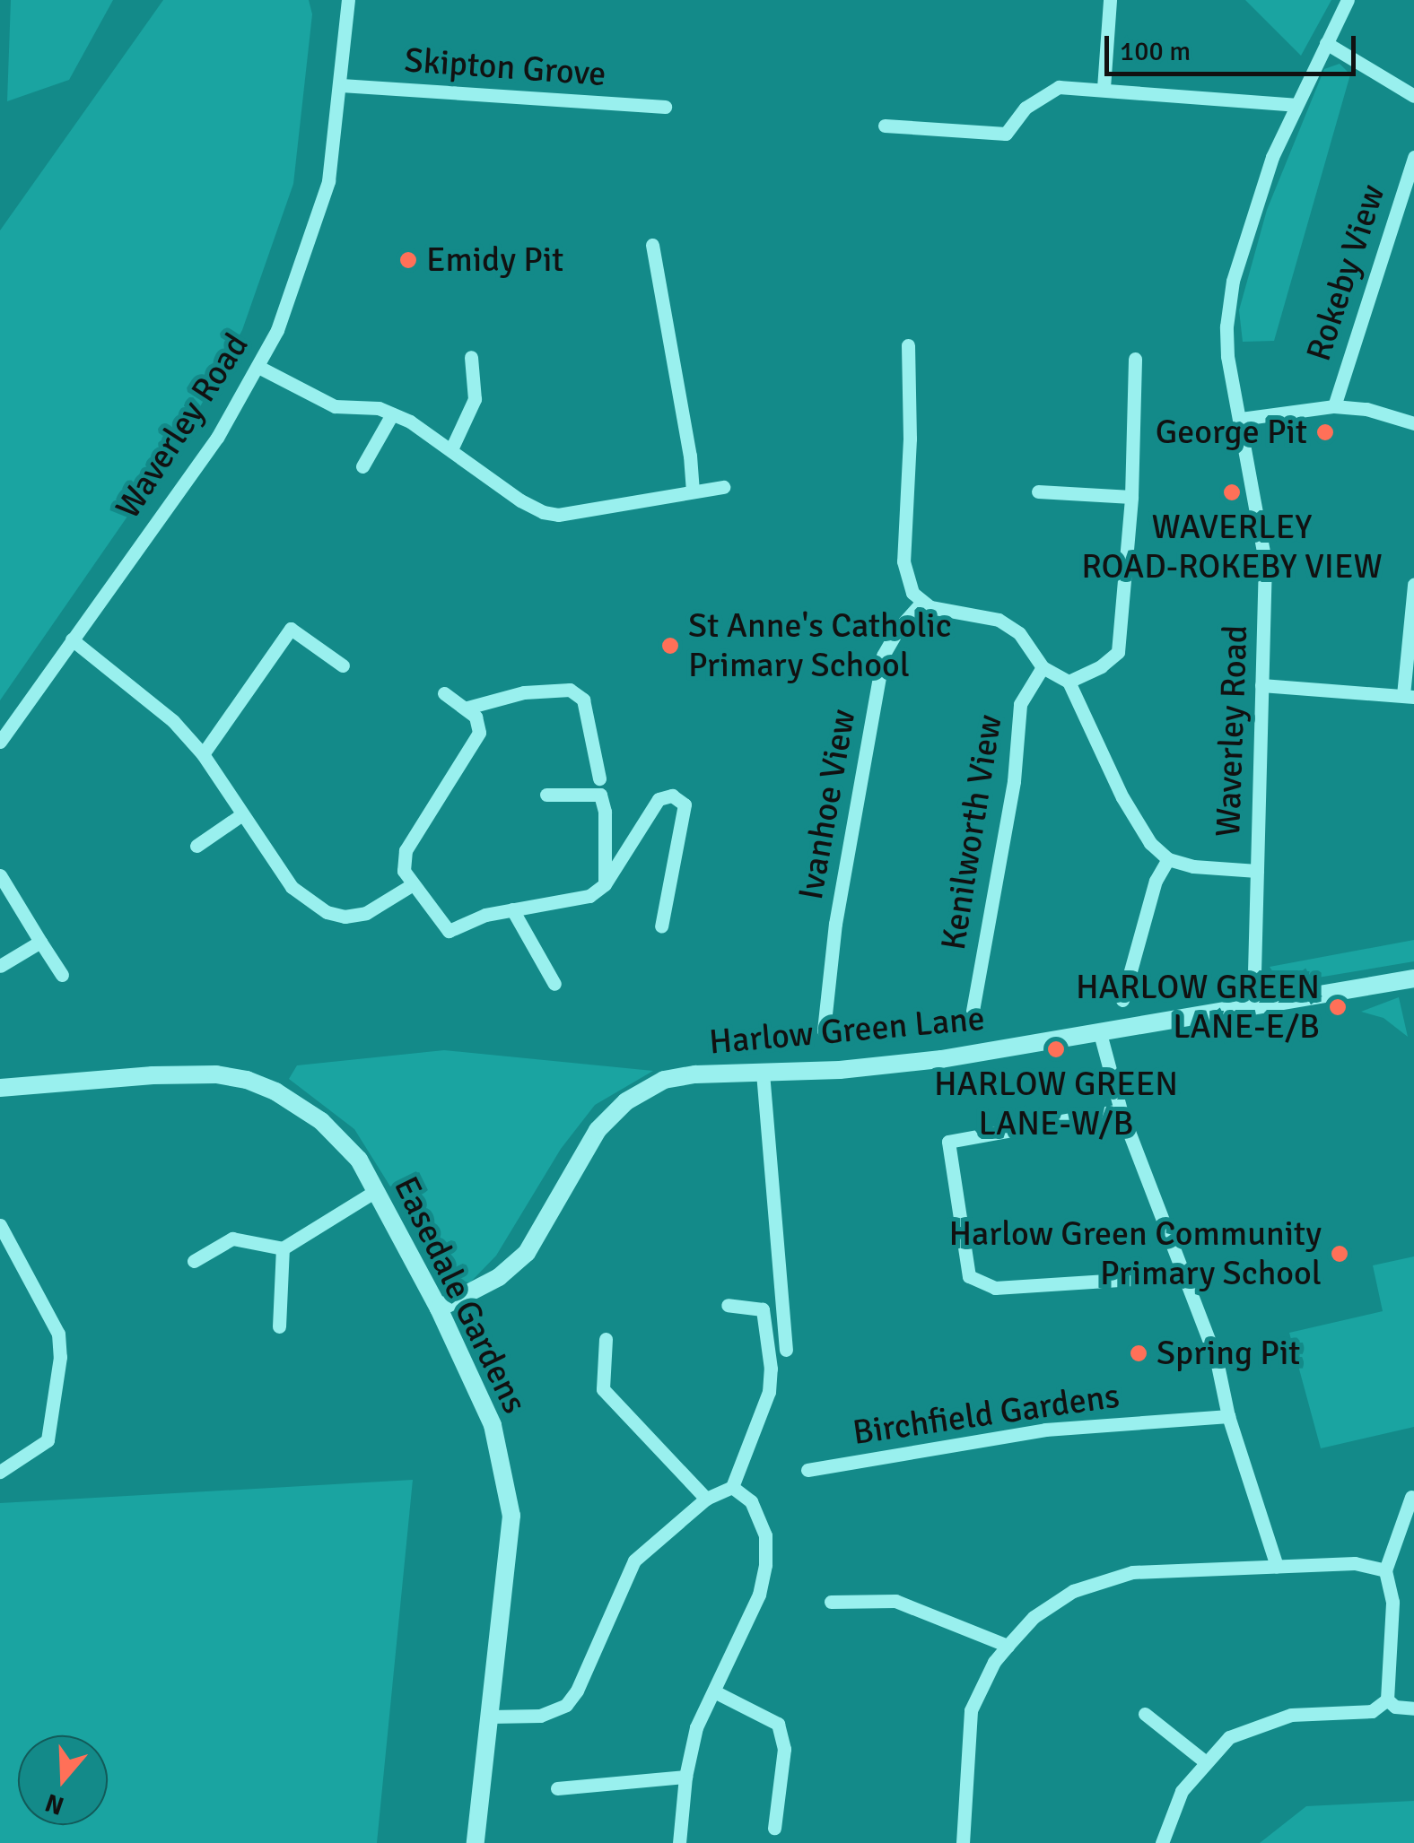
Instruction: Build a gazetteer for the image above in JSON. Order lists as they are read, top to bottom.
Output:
{
  "streets": {
    "street": [
      "Skipton Grove",
      "Rokeby View",
      "Waverley Road",
      "Ivanhoe View",
      "Kenilworth View",
      "Harlow Green Lane",
      "Easedale Gardens",
      "Birchfield Gardens"
    ]
  },
  "crossings": [
    ["Skipton Grove", "Waverley Road"],
    ["Rokeby View", "Waverley Road"],
    ["Waverley Road", "Harlow Green Lane"],
    ["Harlow Green Lane", "Easedale Gardens"]
  ],
  "places": [
    "Emidy Pit",
    "George Pit",
    "WAVERLEY ROAD-ROKEBY VIEW",
    "St Anne's Catholic Primary School",
    "HARLOW GREEN LANE-E/B",
    "HARLOW GREEN LANE-W/B",
    "Harlow Green Community Primary School",
    "Spring Pit"
  ],
  "scale_bar": "100 m",
  "north": "bottom"
}
